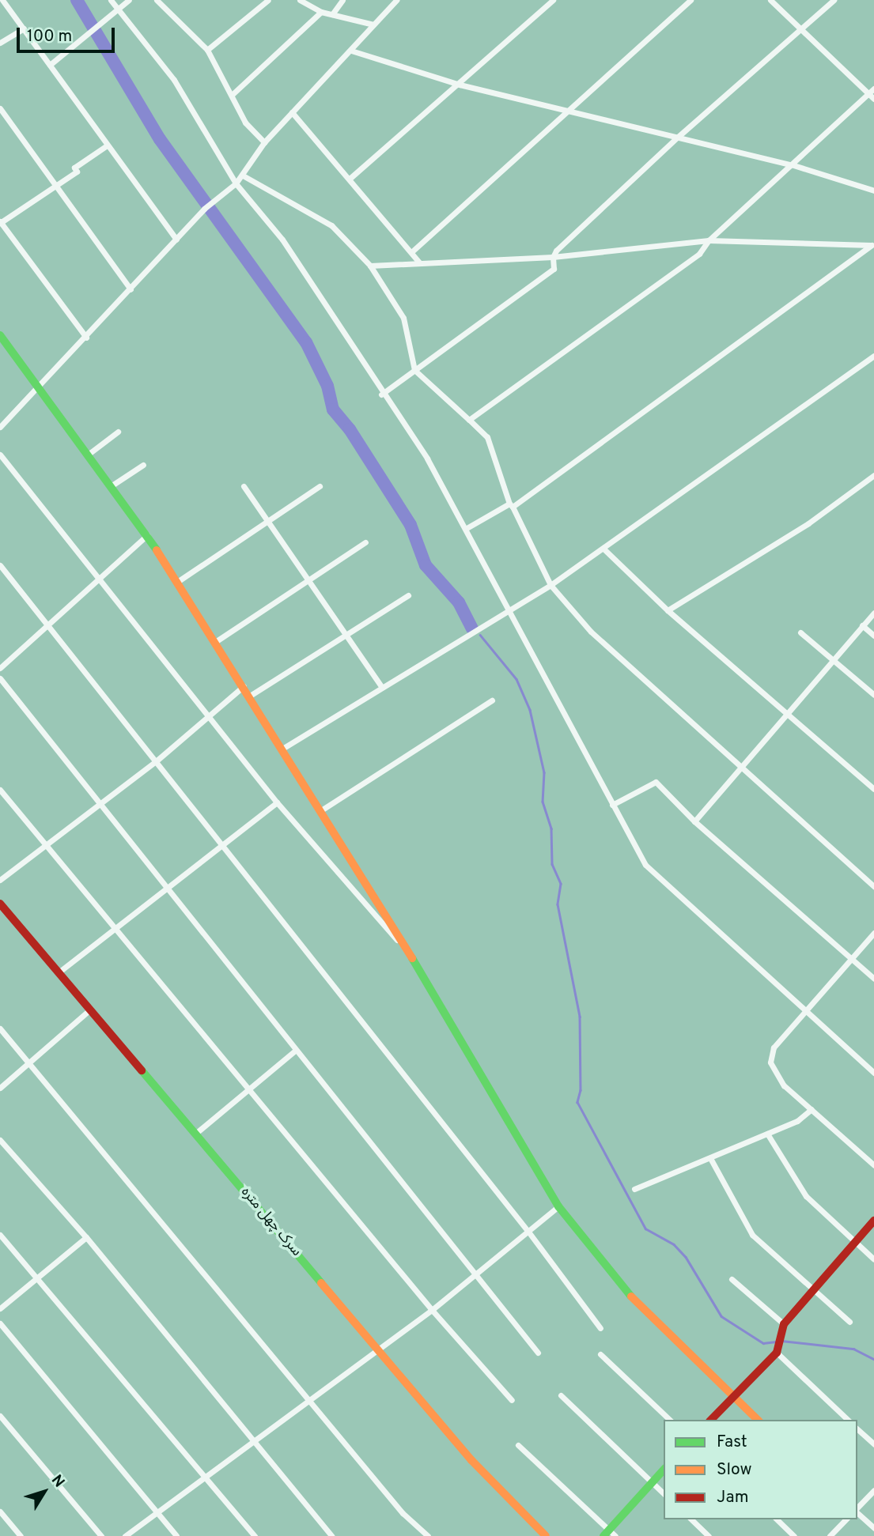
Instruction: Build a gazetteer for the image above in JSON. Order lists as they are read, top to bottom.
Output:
{
  "streets": {
    "street": ["سرک چهل متره"]
  },
  "legend": ["Fast", "Slow", "Jam"],
  "scale_bar": "100 m",
  "north": "top right"
}
